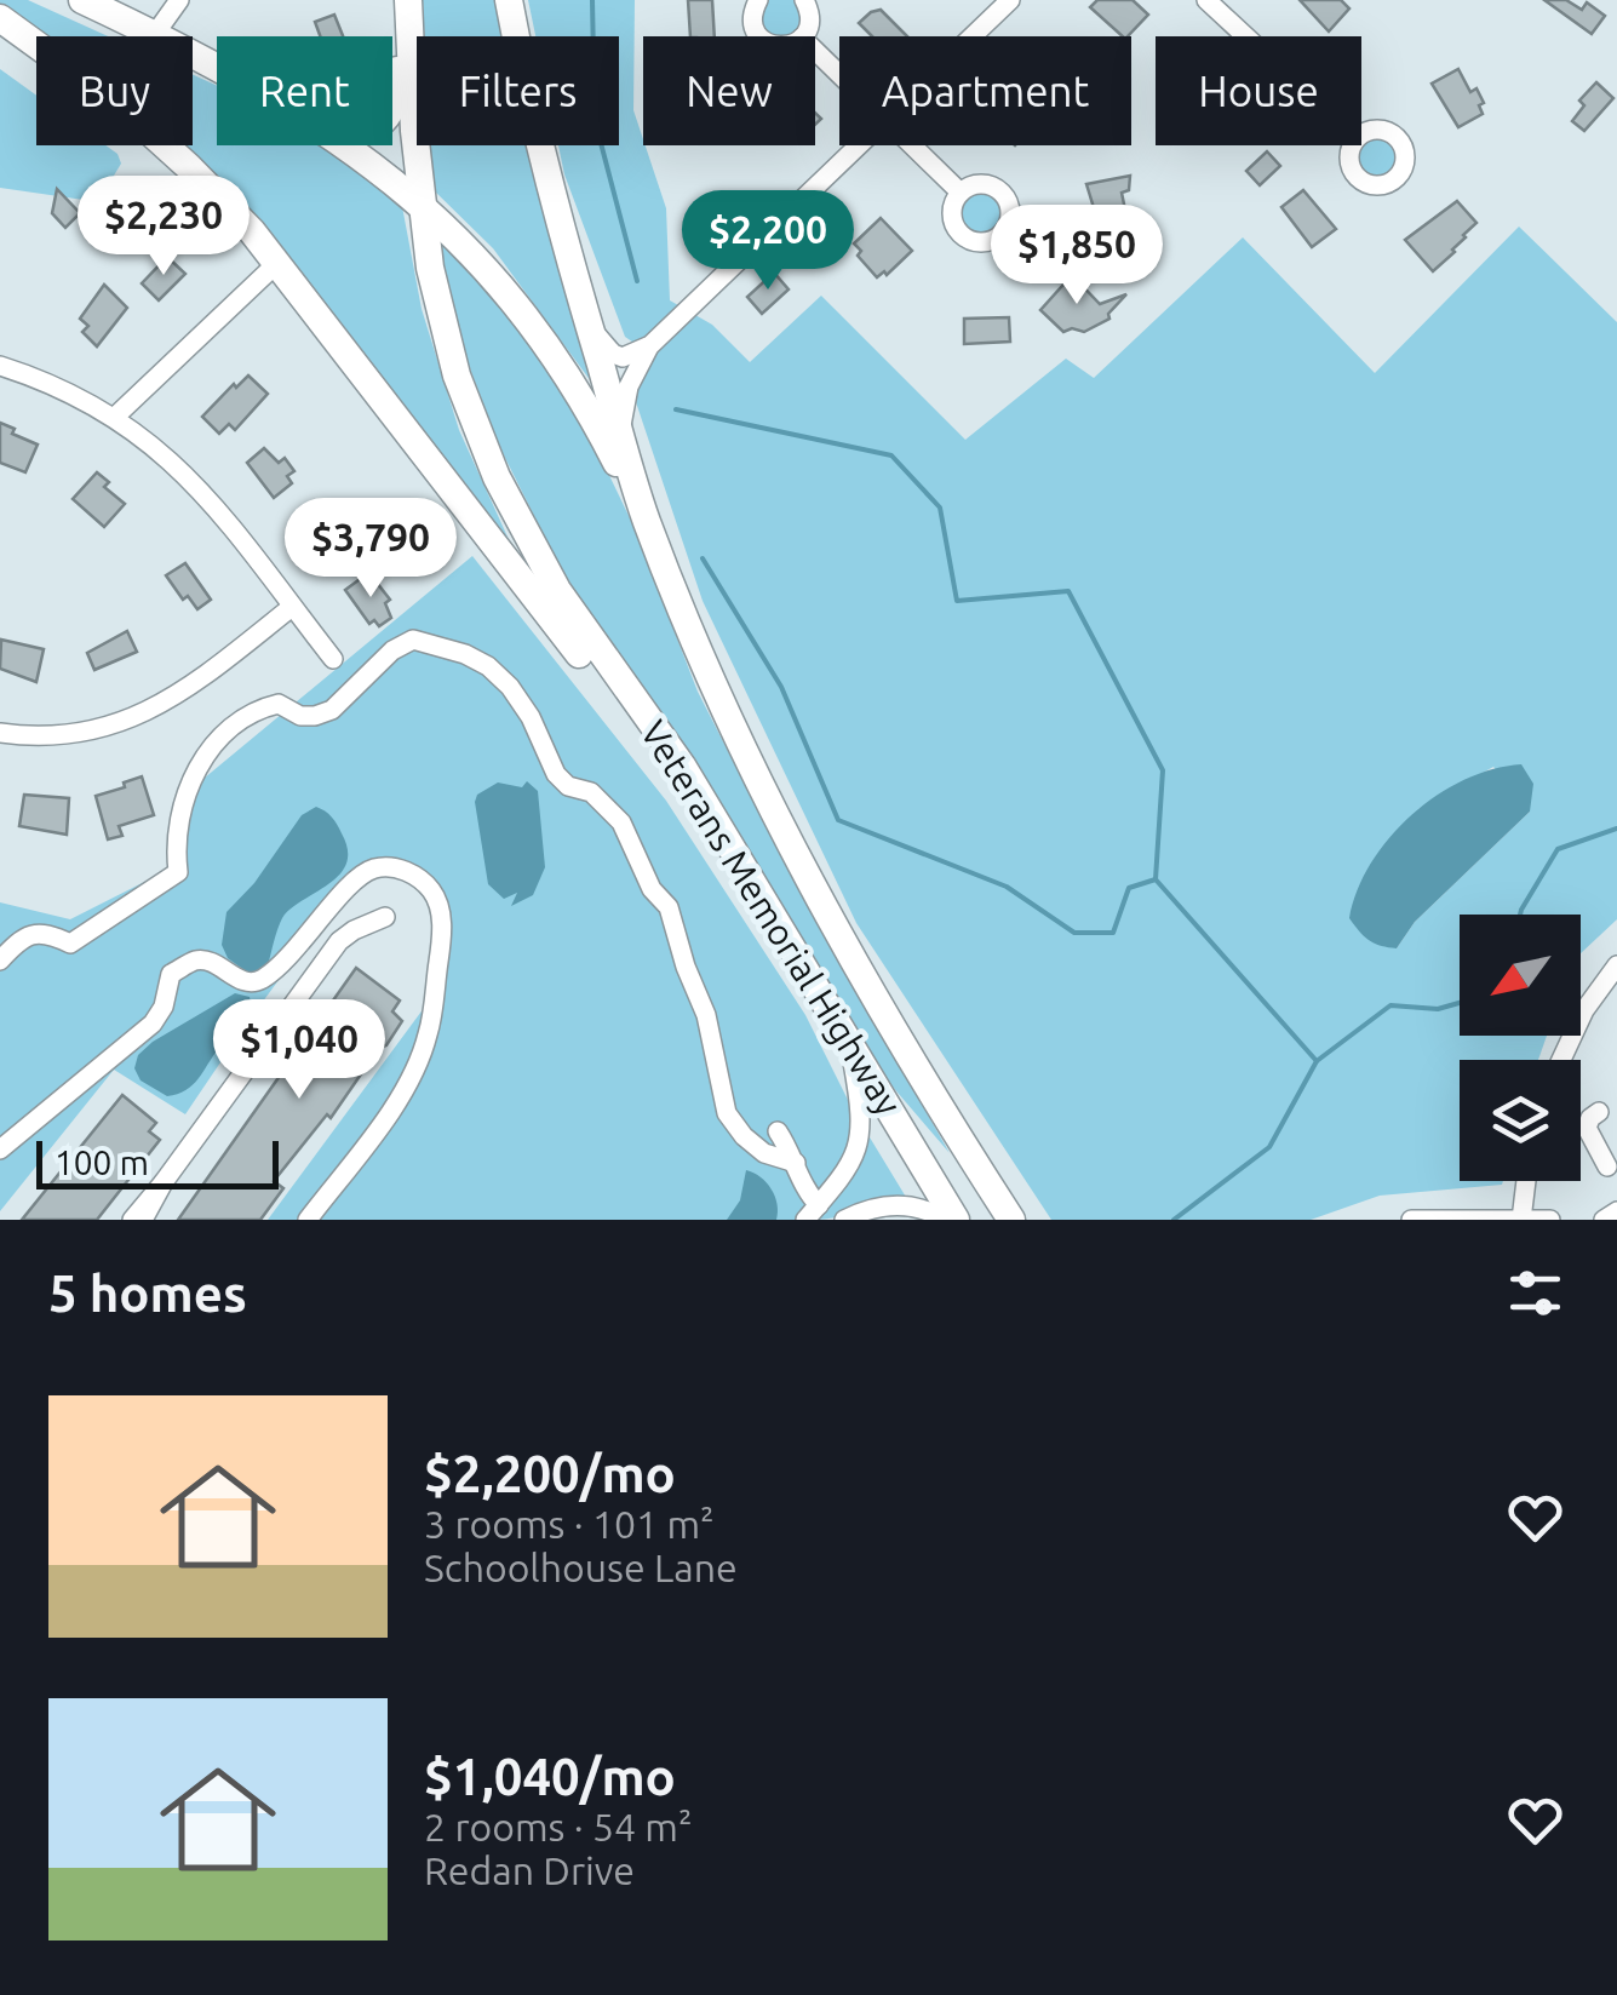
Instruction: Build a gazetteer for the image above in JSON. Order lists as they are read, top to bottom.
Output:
{
  "streets": {
    "highway": ["Veterans Memorial Highway"]
  },
  "scale_bar": "100 m",
  "north": "bottom left",
  "page": {
    "chip": [
      "Buy",
      "Rent",
      "Filters",
      "New",
      "Apartment",
      "House"
    ],
    "price": [
      "$2,230",
      "$2,200",
      "$1,850",
      "$3,790",
      "$1,040"
    ],
    "scale": "100 m",
    "heading": "5 homes",
    "list": [
      {
        "name": "$2,200/mo",
        "note": "3 rooms · 101 m² · Schoolhouse Lane"
      },
      {
        "name": "$1,040/mo",
        "note": "2 rooms · 54 m² · Redan Drive"
      }
    ]
  }
}
